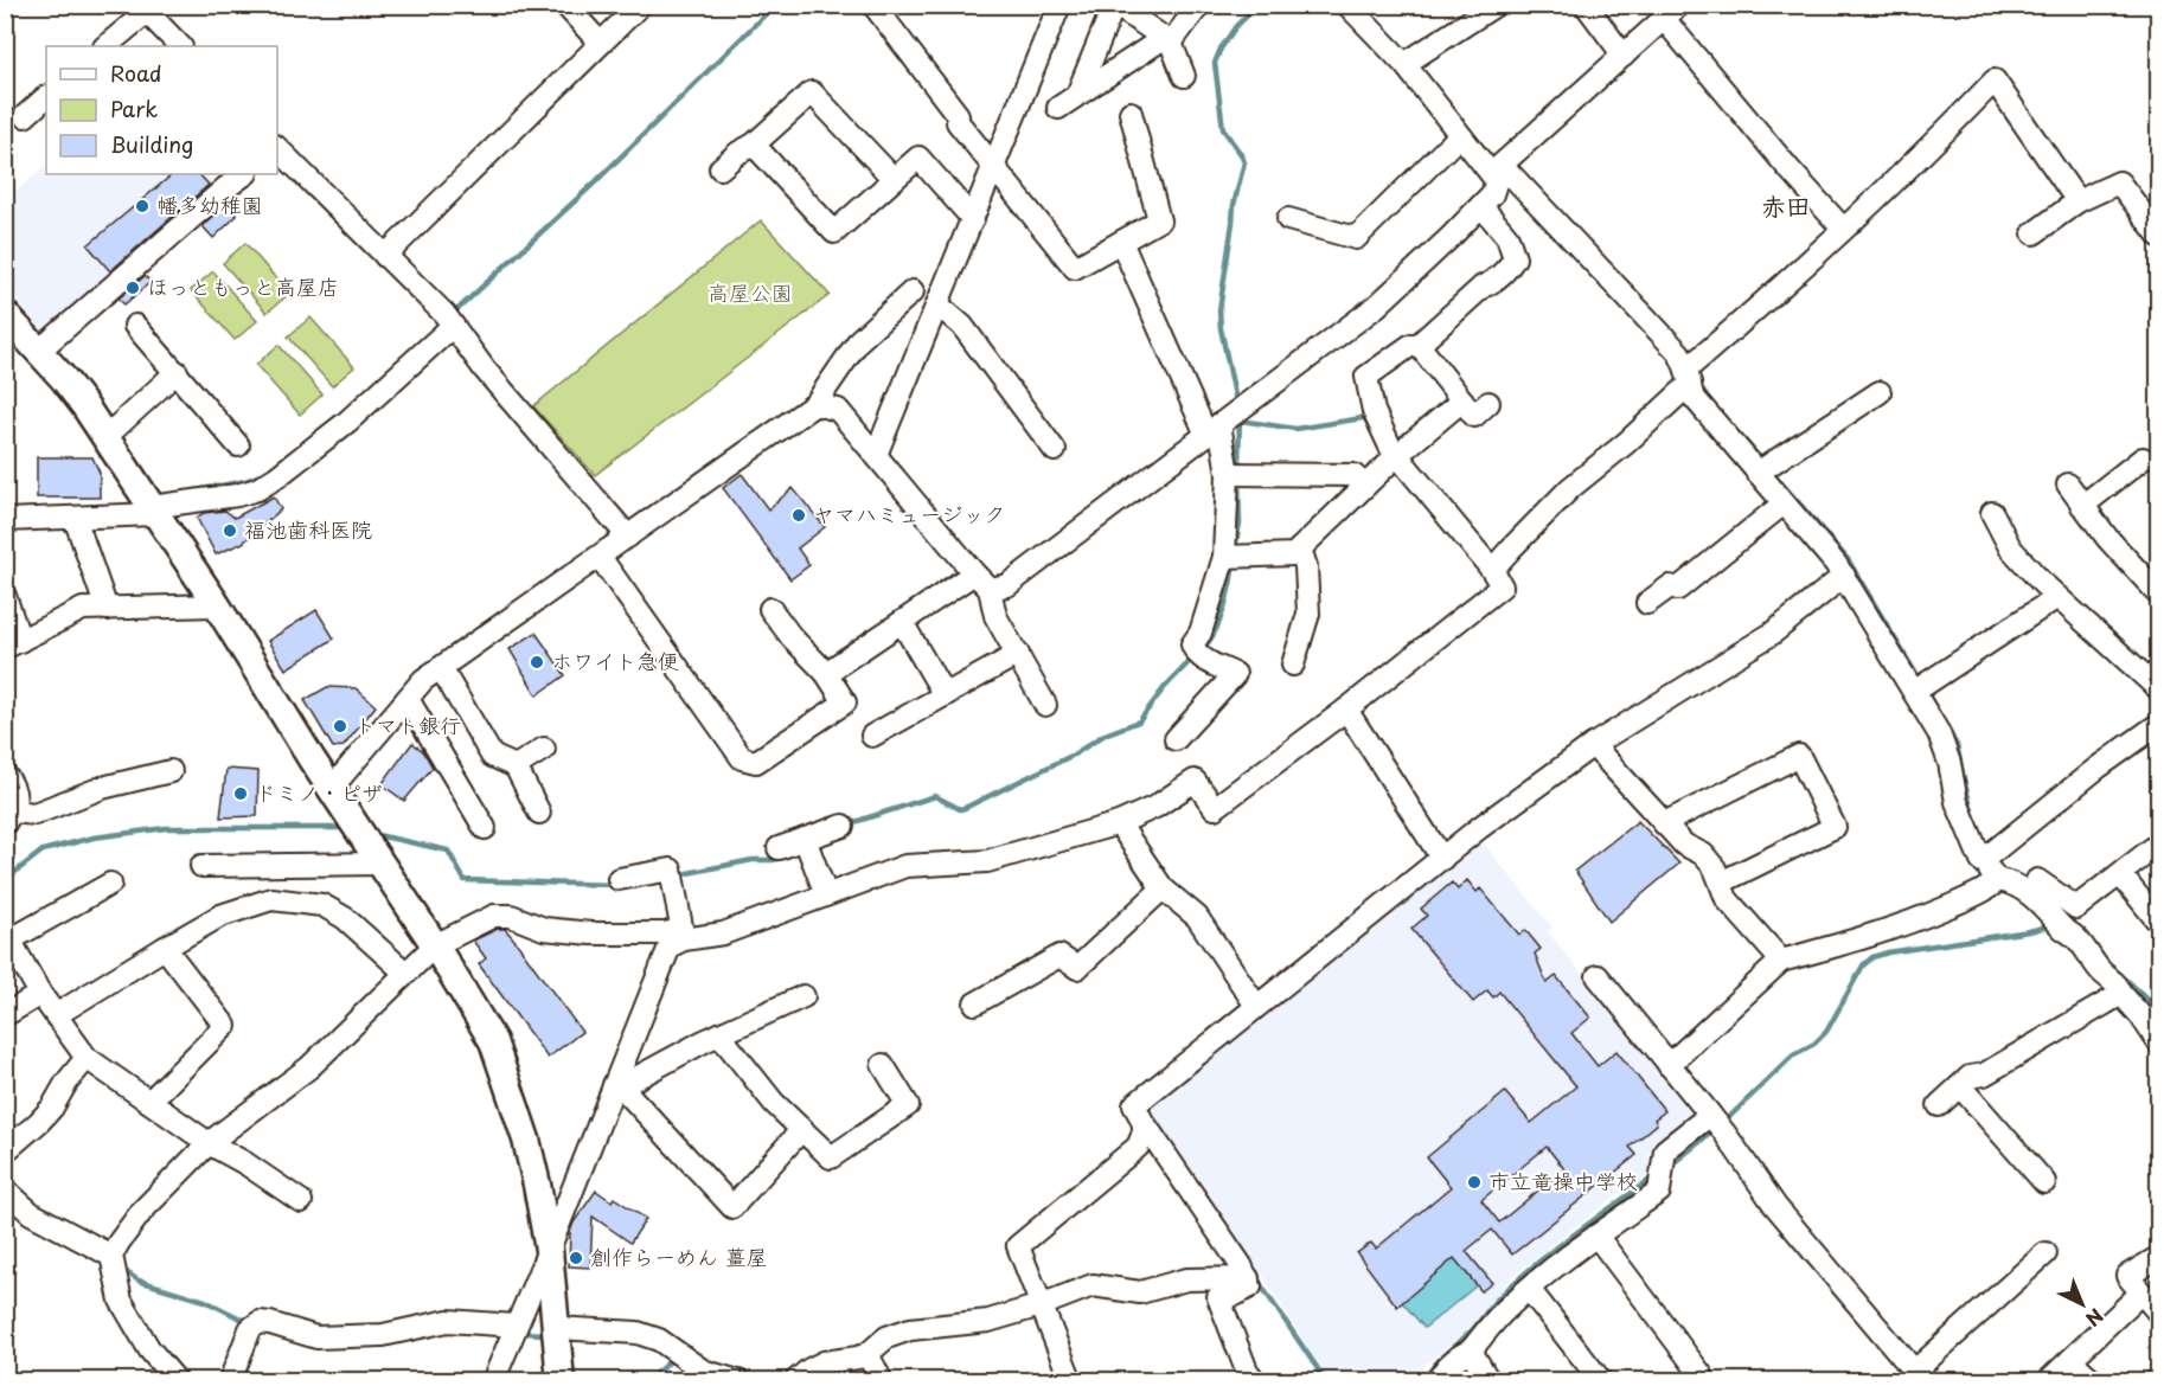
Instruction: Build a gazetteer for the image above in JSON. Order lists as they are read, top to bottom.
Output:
{
  "districts": ["赤田"],
  "parks": ["高屋公園"],
  "places": [
    "幡多幼稚園",
    "ほっともっと高屋店",
    "ヤマハミュージック",
    "福池歯科医院",
    "ホワイト急便",
    "トマト銀行",
    "ドミノ・ピザ",
    "市立竜操中学校",
    "創作らーめん 薑屋"
  ],
  "legend": ["Road", "Park", "Building"],
  "north": "bottom right"
}
